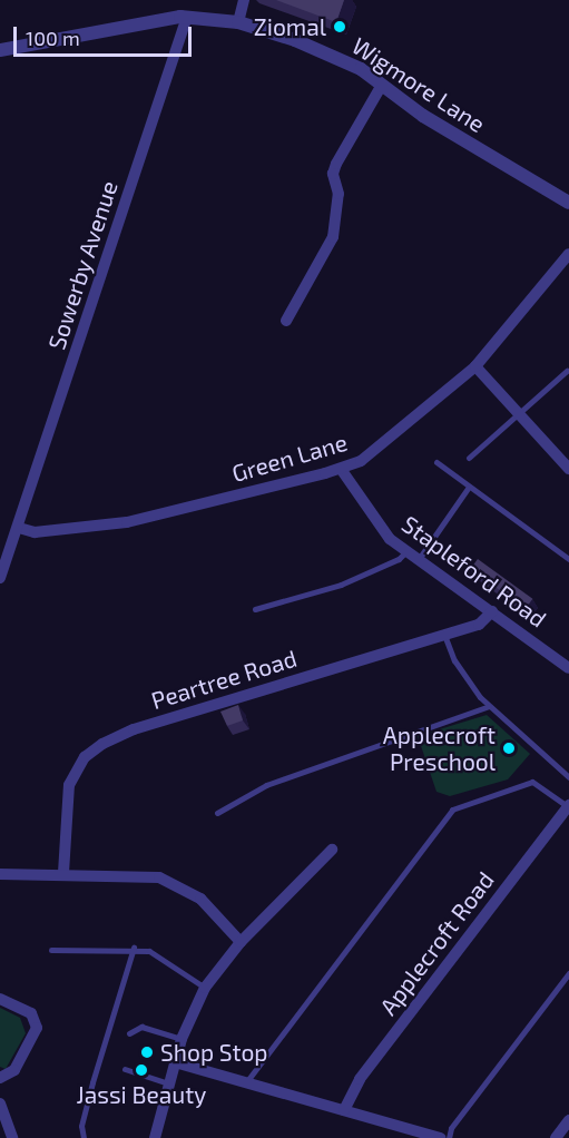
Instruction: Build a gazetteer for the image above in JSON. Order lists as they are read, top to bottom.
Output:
{
  "streets": {
    "street": [
      "Wigmore Lane",
      "Sowerby Avenue",
      "Green Lane",
      "Stapleford Road",
      "Peartree Road",
      "Applecroft Road"
    ]
  },
  "crossings": [
    ["Wigmore Lane", "Sowerby Avenue"],
    ["Sowerby Avenue", "Green Lane"],
    ["Green Lane", "Stapleford Road"],
    ["Stapleford Road", "Peartree Road"]
  ],
  "places": [
    "Ziomal",
    "Applecroft Preschool",
    "Shop Stop",
    "Jassi Beauty"
  ],
  "scale_bar": "100 m"
}
